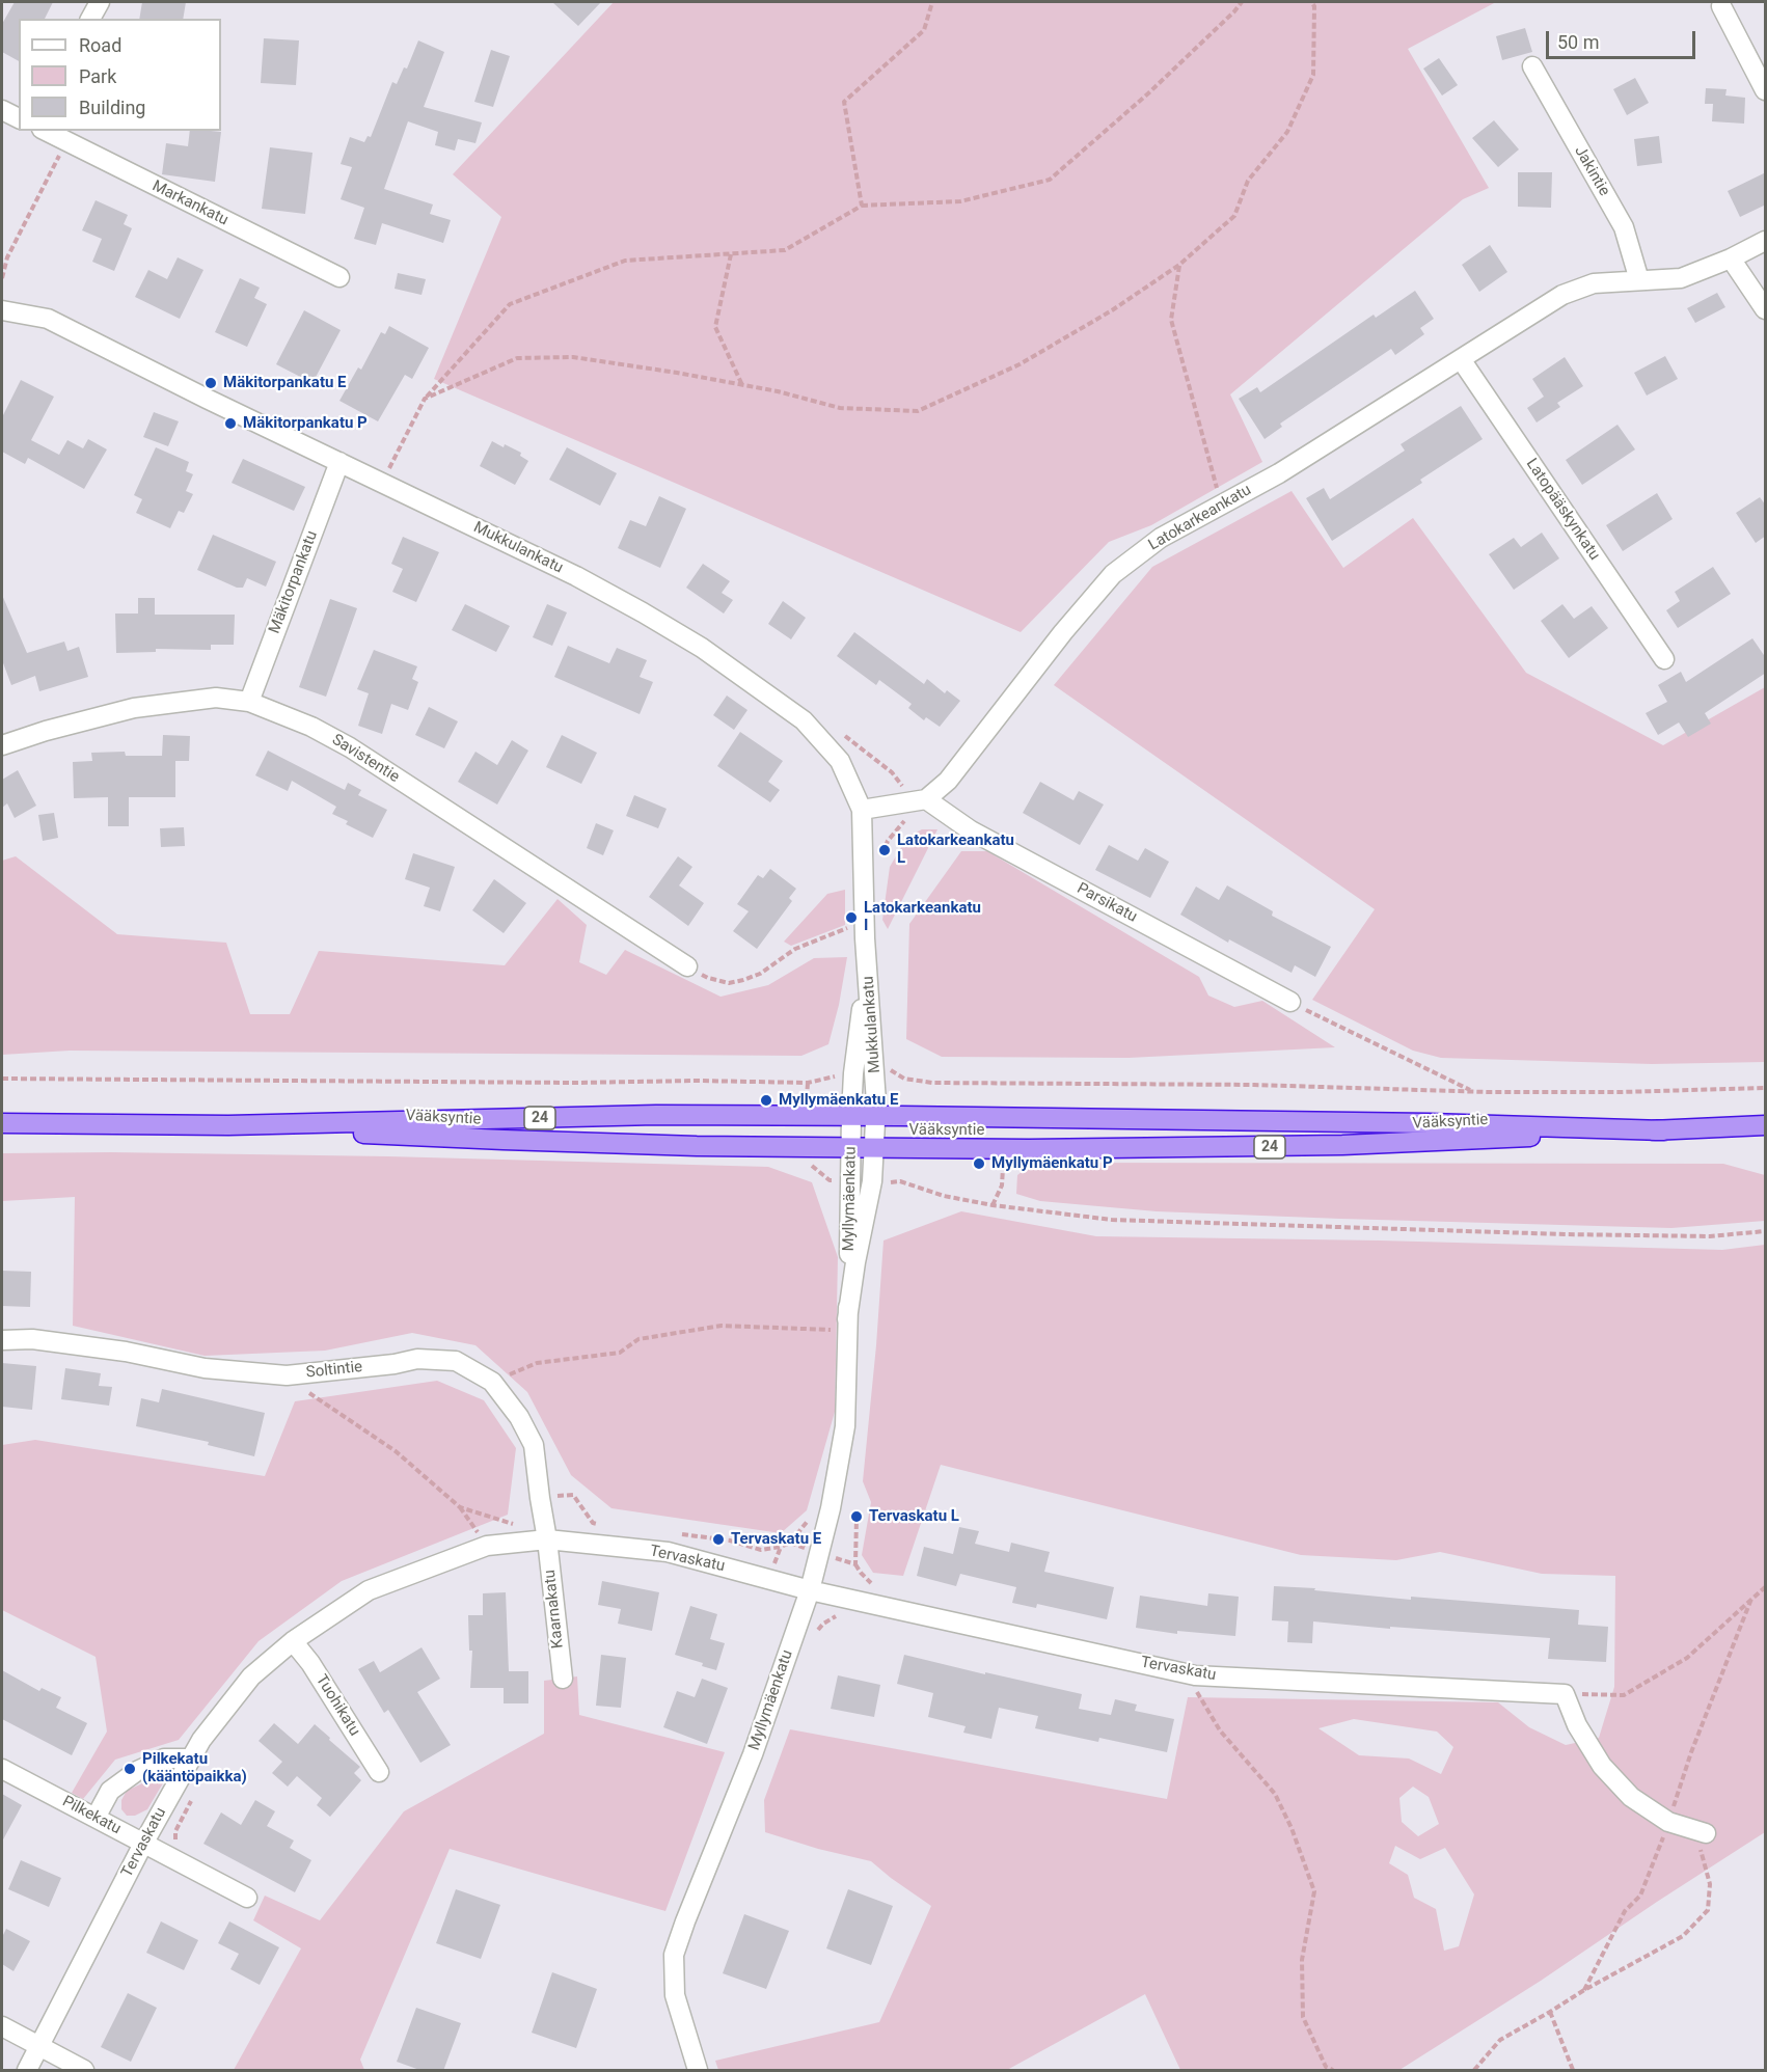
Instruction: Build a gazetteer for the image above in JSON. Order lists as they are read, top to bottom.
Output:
{
  "streets": {
    "highway": ["Vääksyntie", "24"],
    "street": [
      "Jakintie",
      "Markankatu",
      "Latopääskynkatu",
      "Latokarkeankatu",
      "Mukkulankatu",
      "Mäkitorpankatu",
      "Savistentie",
      "Parsikatu",
      "Myllymäenkatu",
      "Soltintie",
      "Tervaskatu",
      "Kaarnakatu",
      "Tuohikatu",
      "Pilkekatu"
    ]
  },
  "crossings": [
    ["Jakintie", "Latokarkeankatu"],
    ["Latopääskynkatu", "Latokarkeankatu"],
    ["Latokarkeankatu", "Parsikatu"],
    ["Mukkulankatu", "Mäkitorpankatu"],
    ["Mukkulankatu", "Vääksyntie"],
    ["Mukkulankatu", "Myllymäenkatu"],
    ["Mäkitorpankatu", "Savistentie"],
    ["Vääksyntie", "Myllymäenkatu"],
    ["Myllymäenkatu", "Tervaskatu"],
    ["Soltintie", "Tervaskatu"],
    ["Soltintie", "Kaarnakatu"],
    ["Tervaskatu", "Kaarnakatu"],
    ["Tervaskatu", "Tuohikatu"],
    ["Tervaskatu", "Pilkekatu"]
  ],
  "places": [
    "Mäkitorpankatu E",
    "Mäkitorpankatu P",
    "Latokarkeankatu L",
    "Latokarkeankatu I",
    "Myllymäenkatu E",
    "Myllymäenkatu P",
    "Tervaskatu L",
    "Tervaskatu E",
    "Pilkekatu (kääntöpaikka)"
  ],
  "legend": ["Road", "Park", "Building"],
  "scale_bar": "50 m"
}
